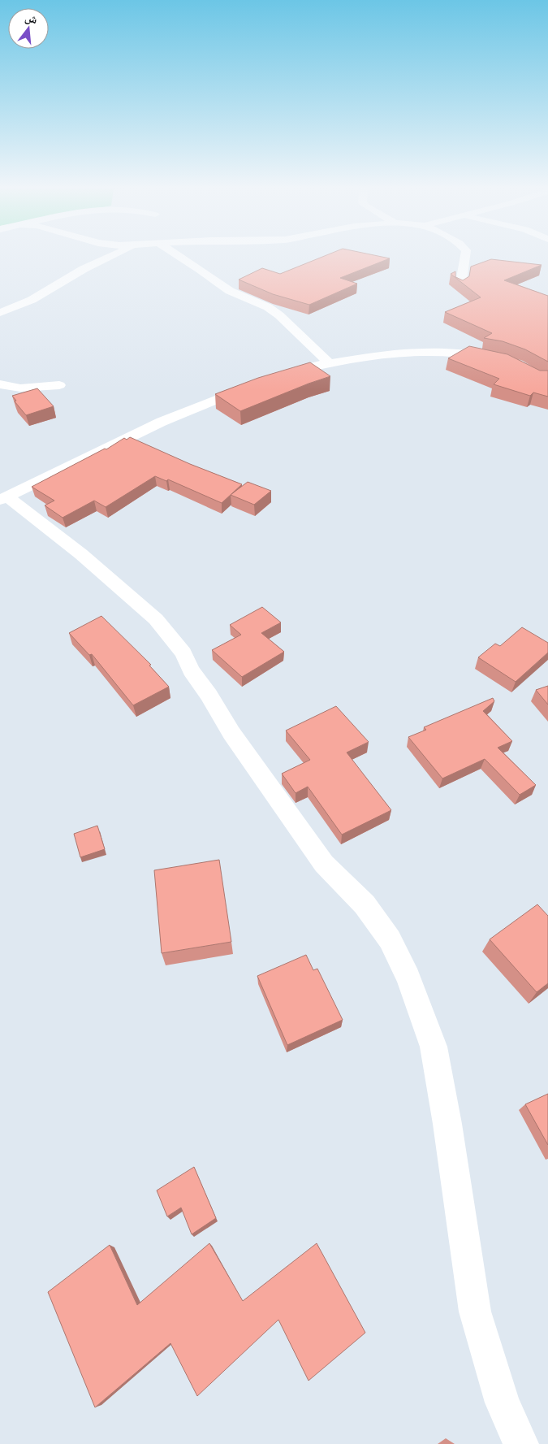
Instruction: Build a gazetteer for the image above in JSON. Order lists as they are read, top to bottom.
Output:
{
  "north": "top"
}
